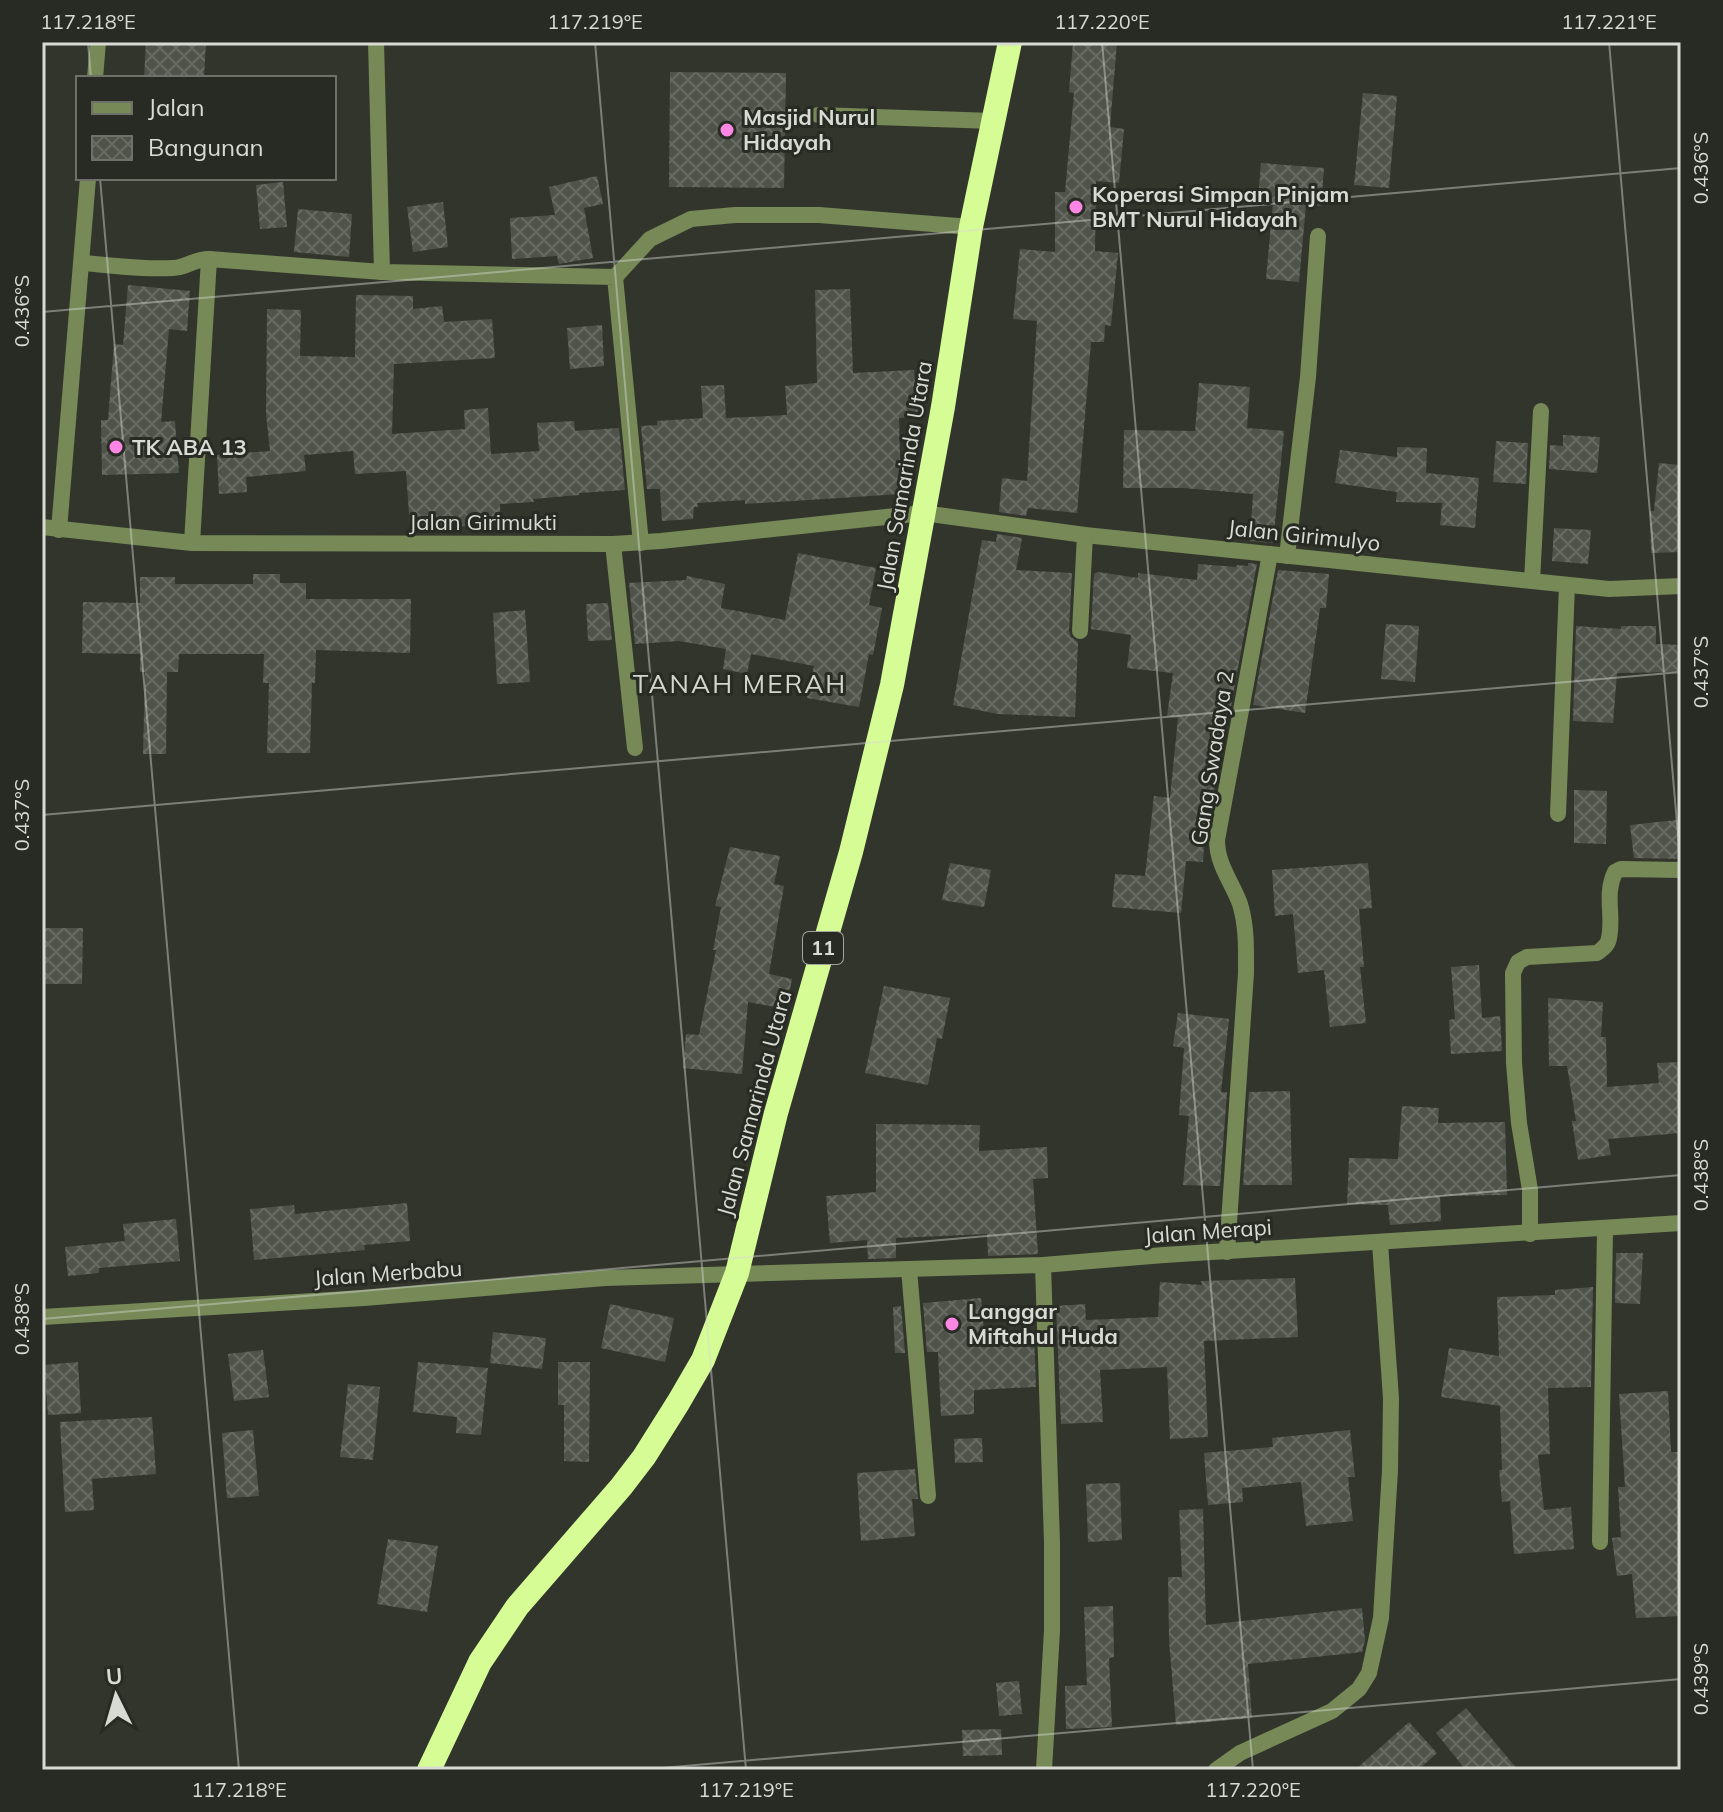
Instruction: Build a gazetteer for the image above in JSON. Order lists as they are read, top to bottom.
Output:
{
  "streets": {
    "highway": ["Jalan Samarinda Utara", "11"],
    "street": [
      "Jalan Girimukti",
      "Jalan Girimulyo",
      "Gang Swadaya 2",
      "Jalan Merapi",
      "Jalan Merbabu"
    ]
  },
  "crossings": [
    ["Jalan Samarinda Utara", "Jalan Girimukti"],
    ["Jalan Samarinda Utara", "Jalan Girimulyo"],
    ["Jalan Samarinda Utara", "Jalan Merapi"],
    ["Jalan Samarinda Utara", "Jalan Merbabu"],
    ["Jalan Girimukti", "Jalan Girimulyo"],
    ["Jalan Girimulyo", "Gang Swadaya 2"],
    ["Gang Swadaya 2", "Jalan Merapi"],
    ["Jalan Merapi", "Jalan Merbabu"]
  ],
  "districts": ["TANAH MERAH"],
  "places": [
    "Masjid Nurul Hidayah",
    "Koperasi Simpan Pinjam BMT Nurul Hidayah",
    "TK ABA 13",
    "Langgar Miftahul Huda"
  ],
  "legend": ["Jalan", "Bangunan"],
  "north": "top",
  "coordinates": [
    "117.218°E",
    "117.219°E",
    "117.220°E",
    "117.221°E",
    "0.436°S",
    "0.437°S",
    "0.438°S",
    "0.439°S"
  ]
}
